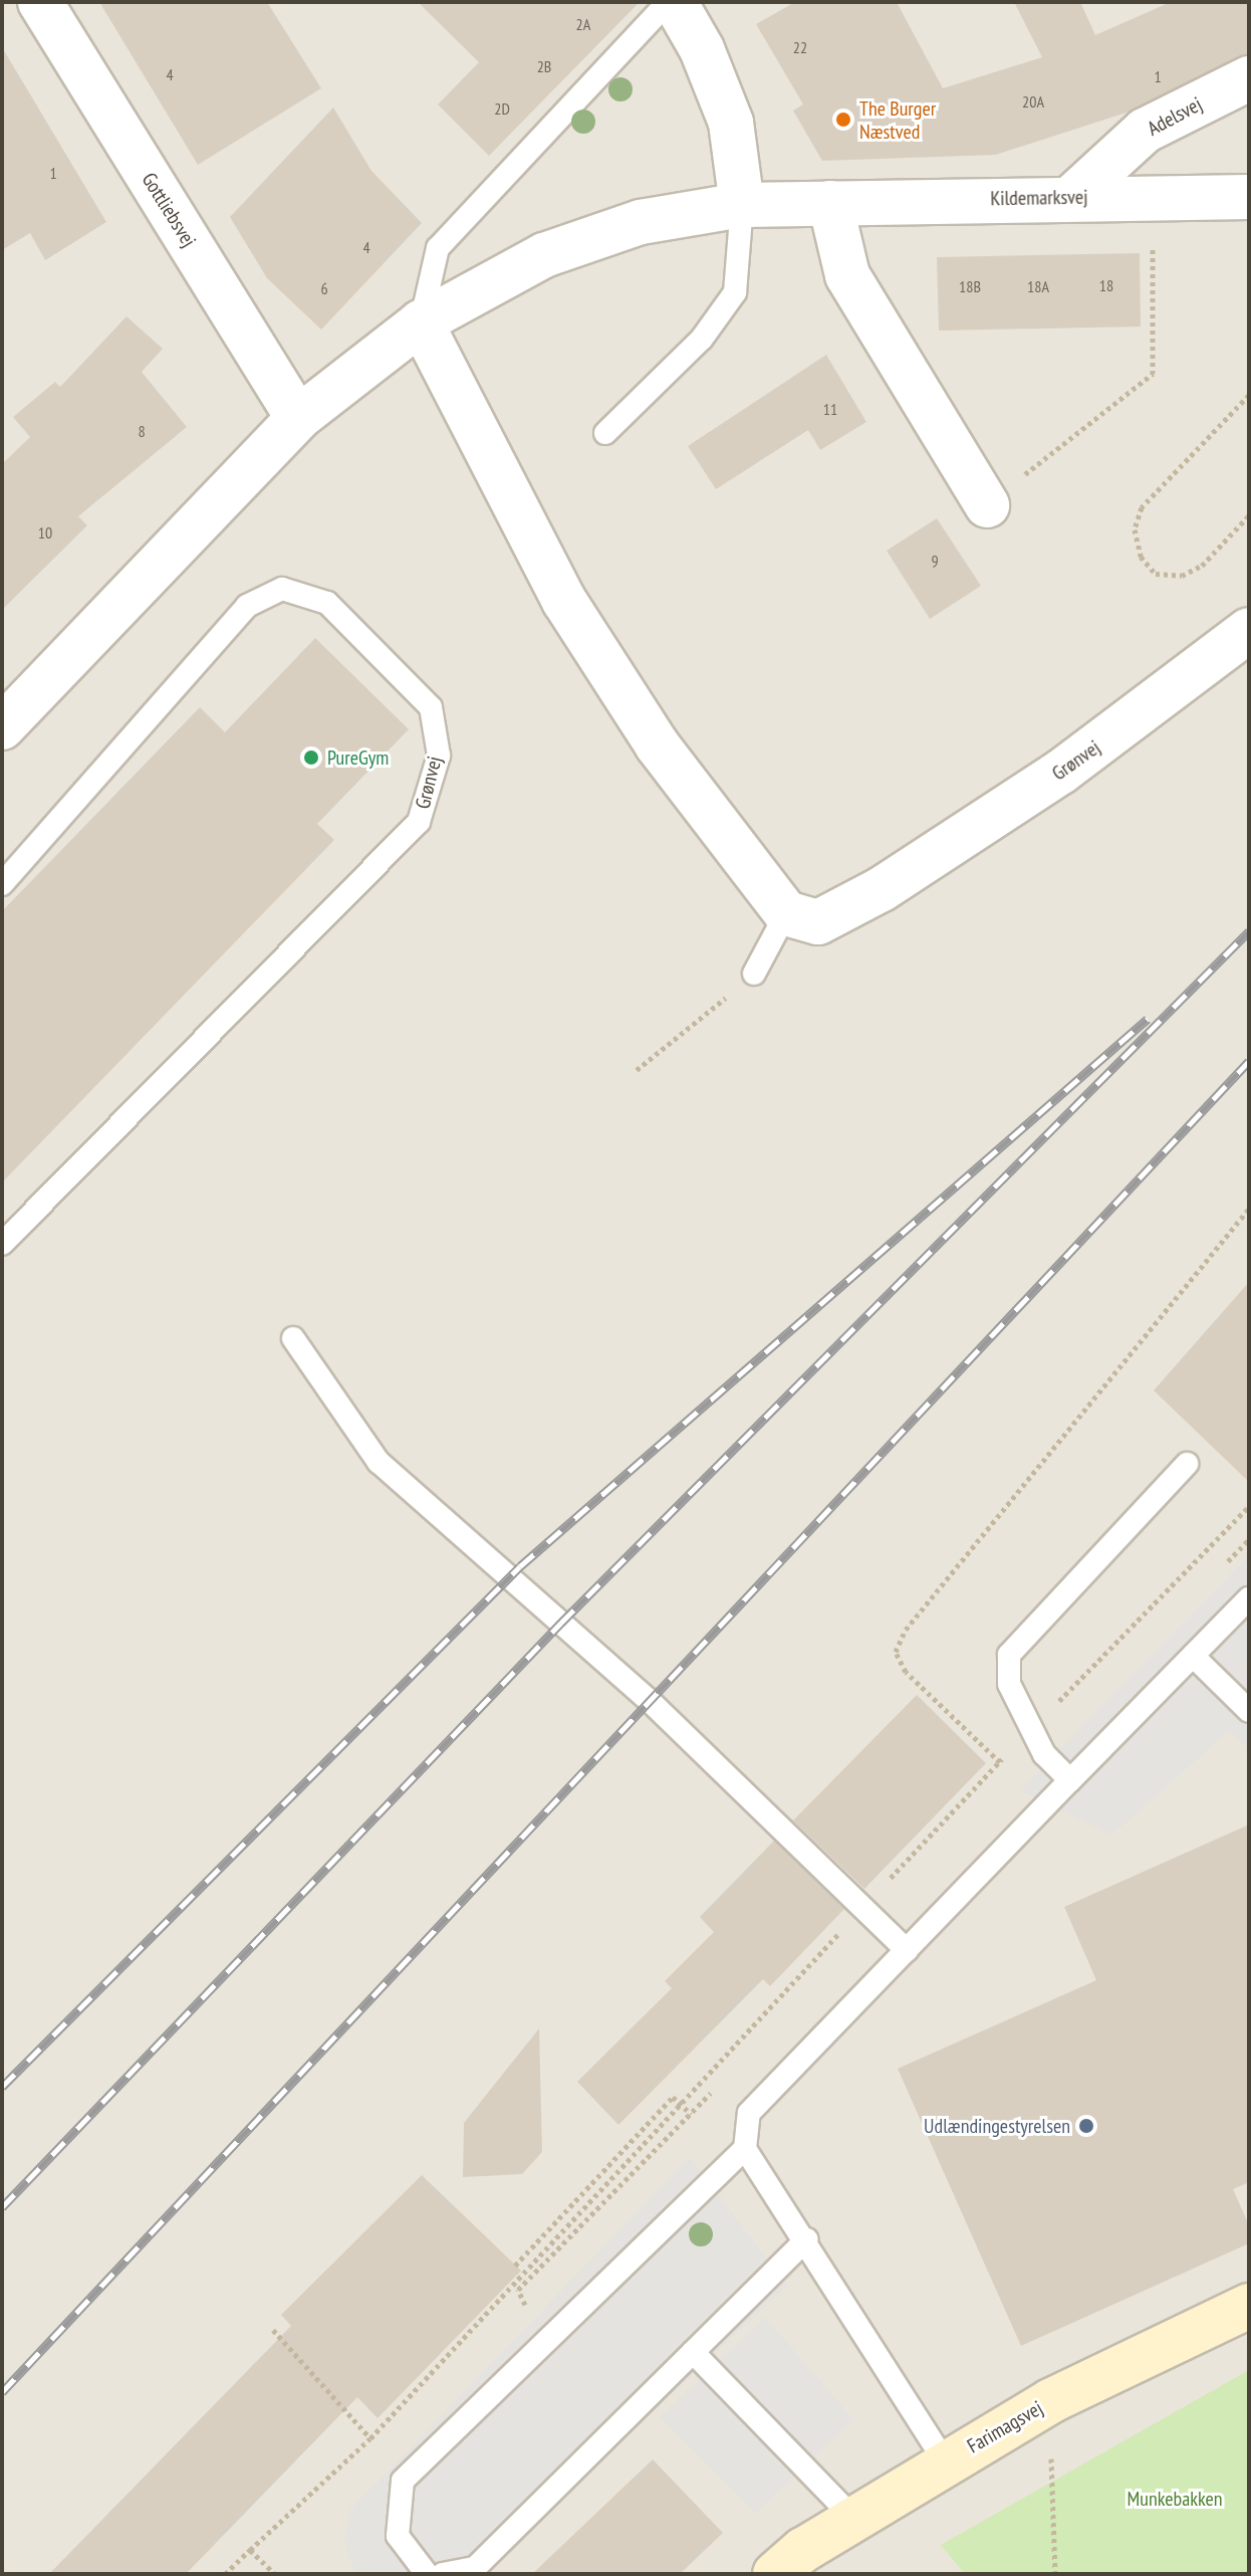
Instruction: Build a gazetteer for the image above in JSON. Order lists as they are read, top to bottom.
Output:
{
  "streets": {
    "main road": ["Farimagsvej"],
    "street": [
      "Adelsvej",
      "Kildemarksvej",
      "Gottliebsvej",
      "Grønvej"
    ]
  },
  "crossings": [
    ["Adelsvej", "Kildemarksvej"]
  ],
  "parks": ["Munkebakken"],
  "places": ["The Burger Næstved", "PureGym", "Udlændingestyrelsen"],
  "house_numbers": [
    "2A",
    "22",
    "2B",
    "4",
    "1",
    "20A",
    "2D",
    "1",
    "4",
    "18",
    "18B",
    "18A",
    "6",
    "11",
    "8",
    "10",
    "9"
  ]
}
